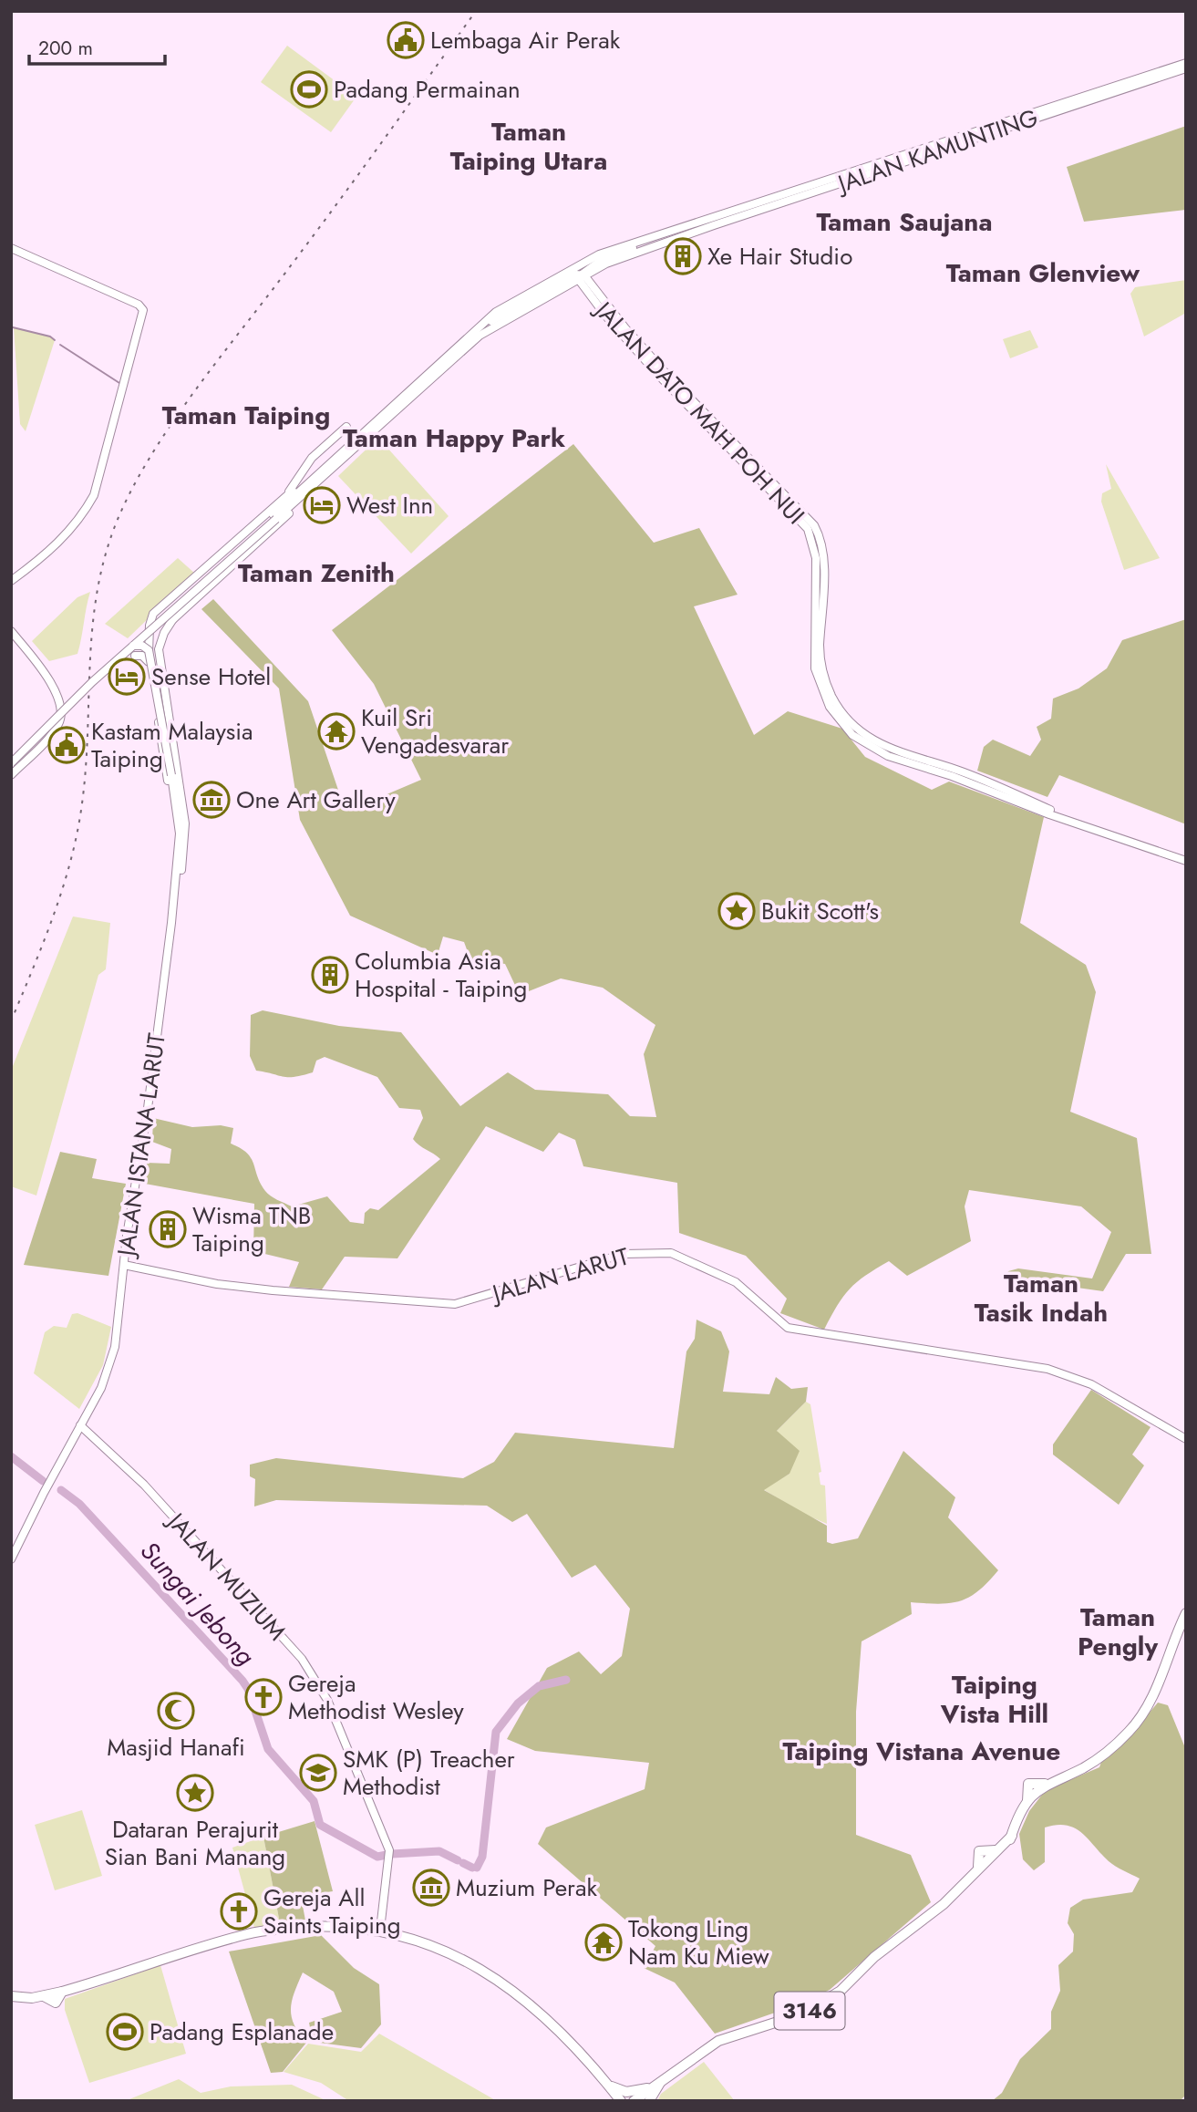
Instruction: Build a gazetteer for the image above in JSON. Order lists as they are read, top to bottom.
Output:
{
  "streets": {
    "main road": [
      "JALAN KAMUNTING",
      "JALAN DATO MAH POH NUI",
      "JALAN ISTANA LARUT",
      "JALAN LARUT",
      "JALAN MUZIUM",
      "3146"
    ]
  },
  "crossings": [
    ["JALAN KAMUNTING", "JALAN DATO MAH POH NUI"],
    ["JALAN KAMUNTING", "JALAN ISTANA LARUT"],
    ["JALAN ISTANA LARUT", "JALAN LARUT"],
    ["JALAN ISTANA LARUT", "JALAN MUZIUM"]
  ],
  "districts": [
    "Taman Taiping Utara",
    "Taman Saujana",
    "Taman Glenview",
    "Taman Taiping",
    "Taman Happy Park",
    "Taman Zenith",
    "Taman Tasik Indah",
    "Taman Pengly",
    "Taiping Vista Hill",
    "Taiping Vistana Avenue"
  ],
  "water": ["Sungai Jebong"],
  "places": {
    "public building": ["Lembaga Air Perak", "Kastam Malaysia Taiping"],
    "sports": ["Padang Permainan", "Padang Esplanade"],
    "building": ["Xe Hair Studio", "Columbia Asia Hospital - Taiping", "Wisma TNB Taiping"],
    "hotel": ["West Inn", "Sense Hotel"],
    "temple": ["Kuil Sri Vengadesvarar", "Tokong Ling Nam Ku Miew"],
    "museum": ["One Art Gallery", "Muzium Perak"],
    "place": ["Bukit Scott's", "Dataran Perajurit Sian Bani Manang"],
    "church": ["Gereja Methodist Wesley", "Gereja All Saints Taiping"],
    "mosque": ["Masjid Hanafi"],
    "school or university": ["SMK (P) Treacher Methodist"]
  },
  "scale_bar": "200 m"
}
